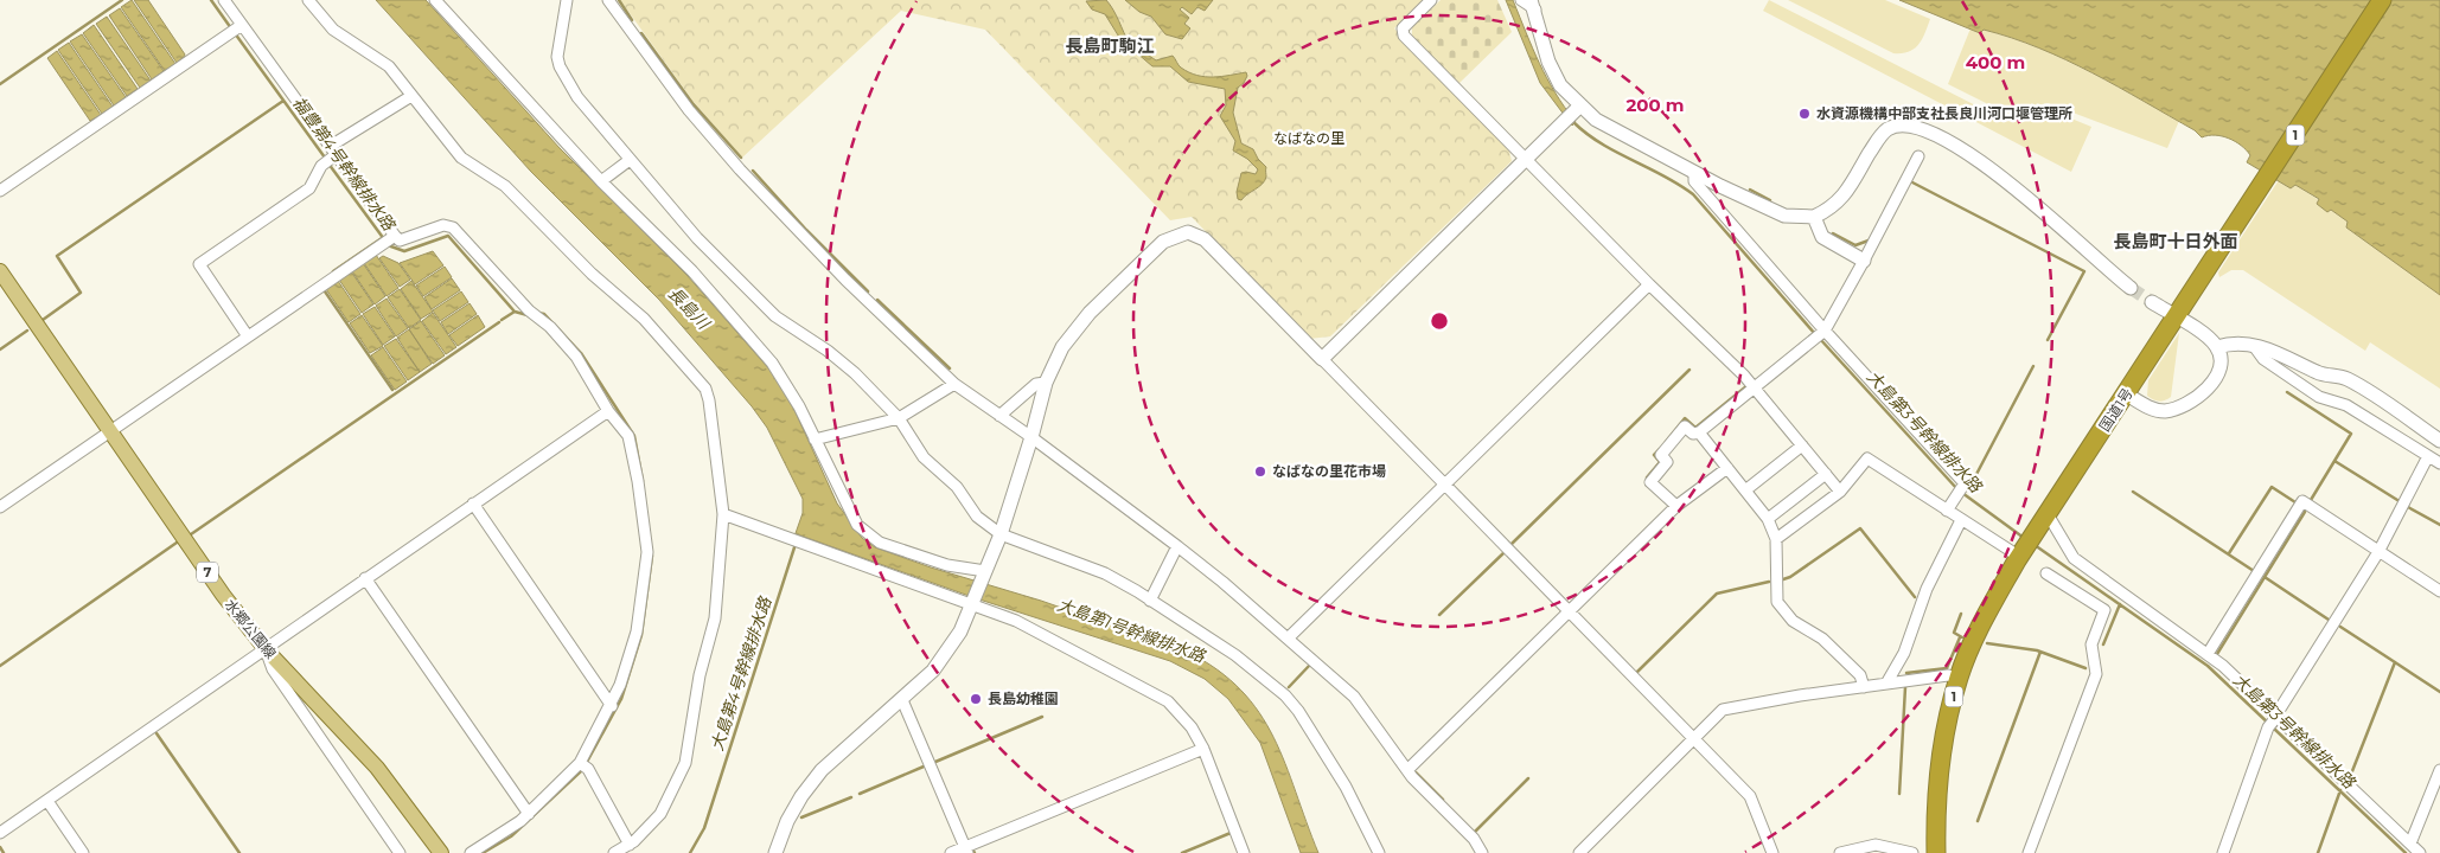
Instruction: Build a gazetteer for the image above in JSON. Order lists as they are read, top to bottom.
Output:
{
  "streets": {
    "highway": ["1", "国道1号"],
    "main road": ["7", "水郷公園線"]
  },
  "districts": ["長島町駒江", "長島町十日外面"],
  "water": [
    "福豊第4号幹線排水路",
    "長島川",
    "大島第3号幹線排水路",
    "大島第1号幹線排水路",
    "大島第4号幹線排水路"
  ],
  "parks": ["なばなの里"],
  "places": ["水資源機構中部支社長良川河口堰管理所", "なばなの里花市場", "長島幼稚園"],
  "rings": ["400 m", "200 m"]
}
